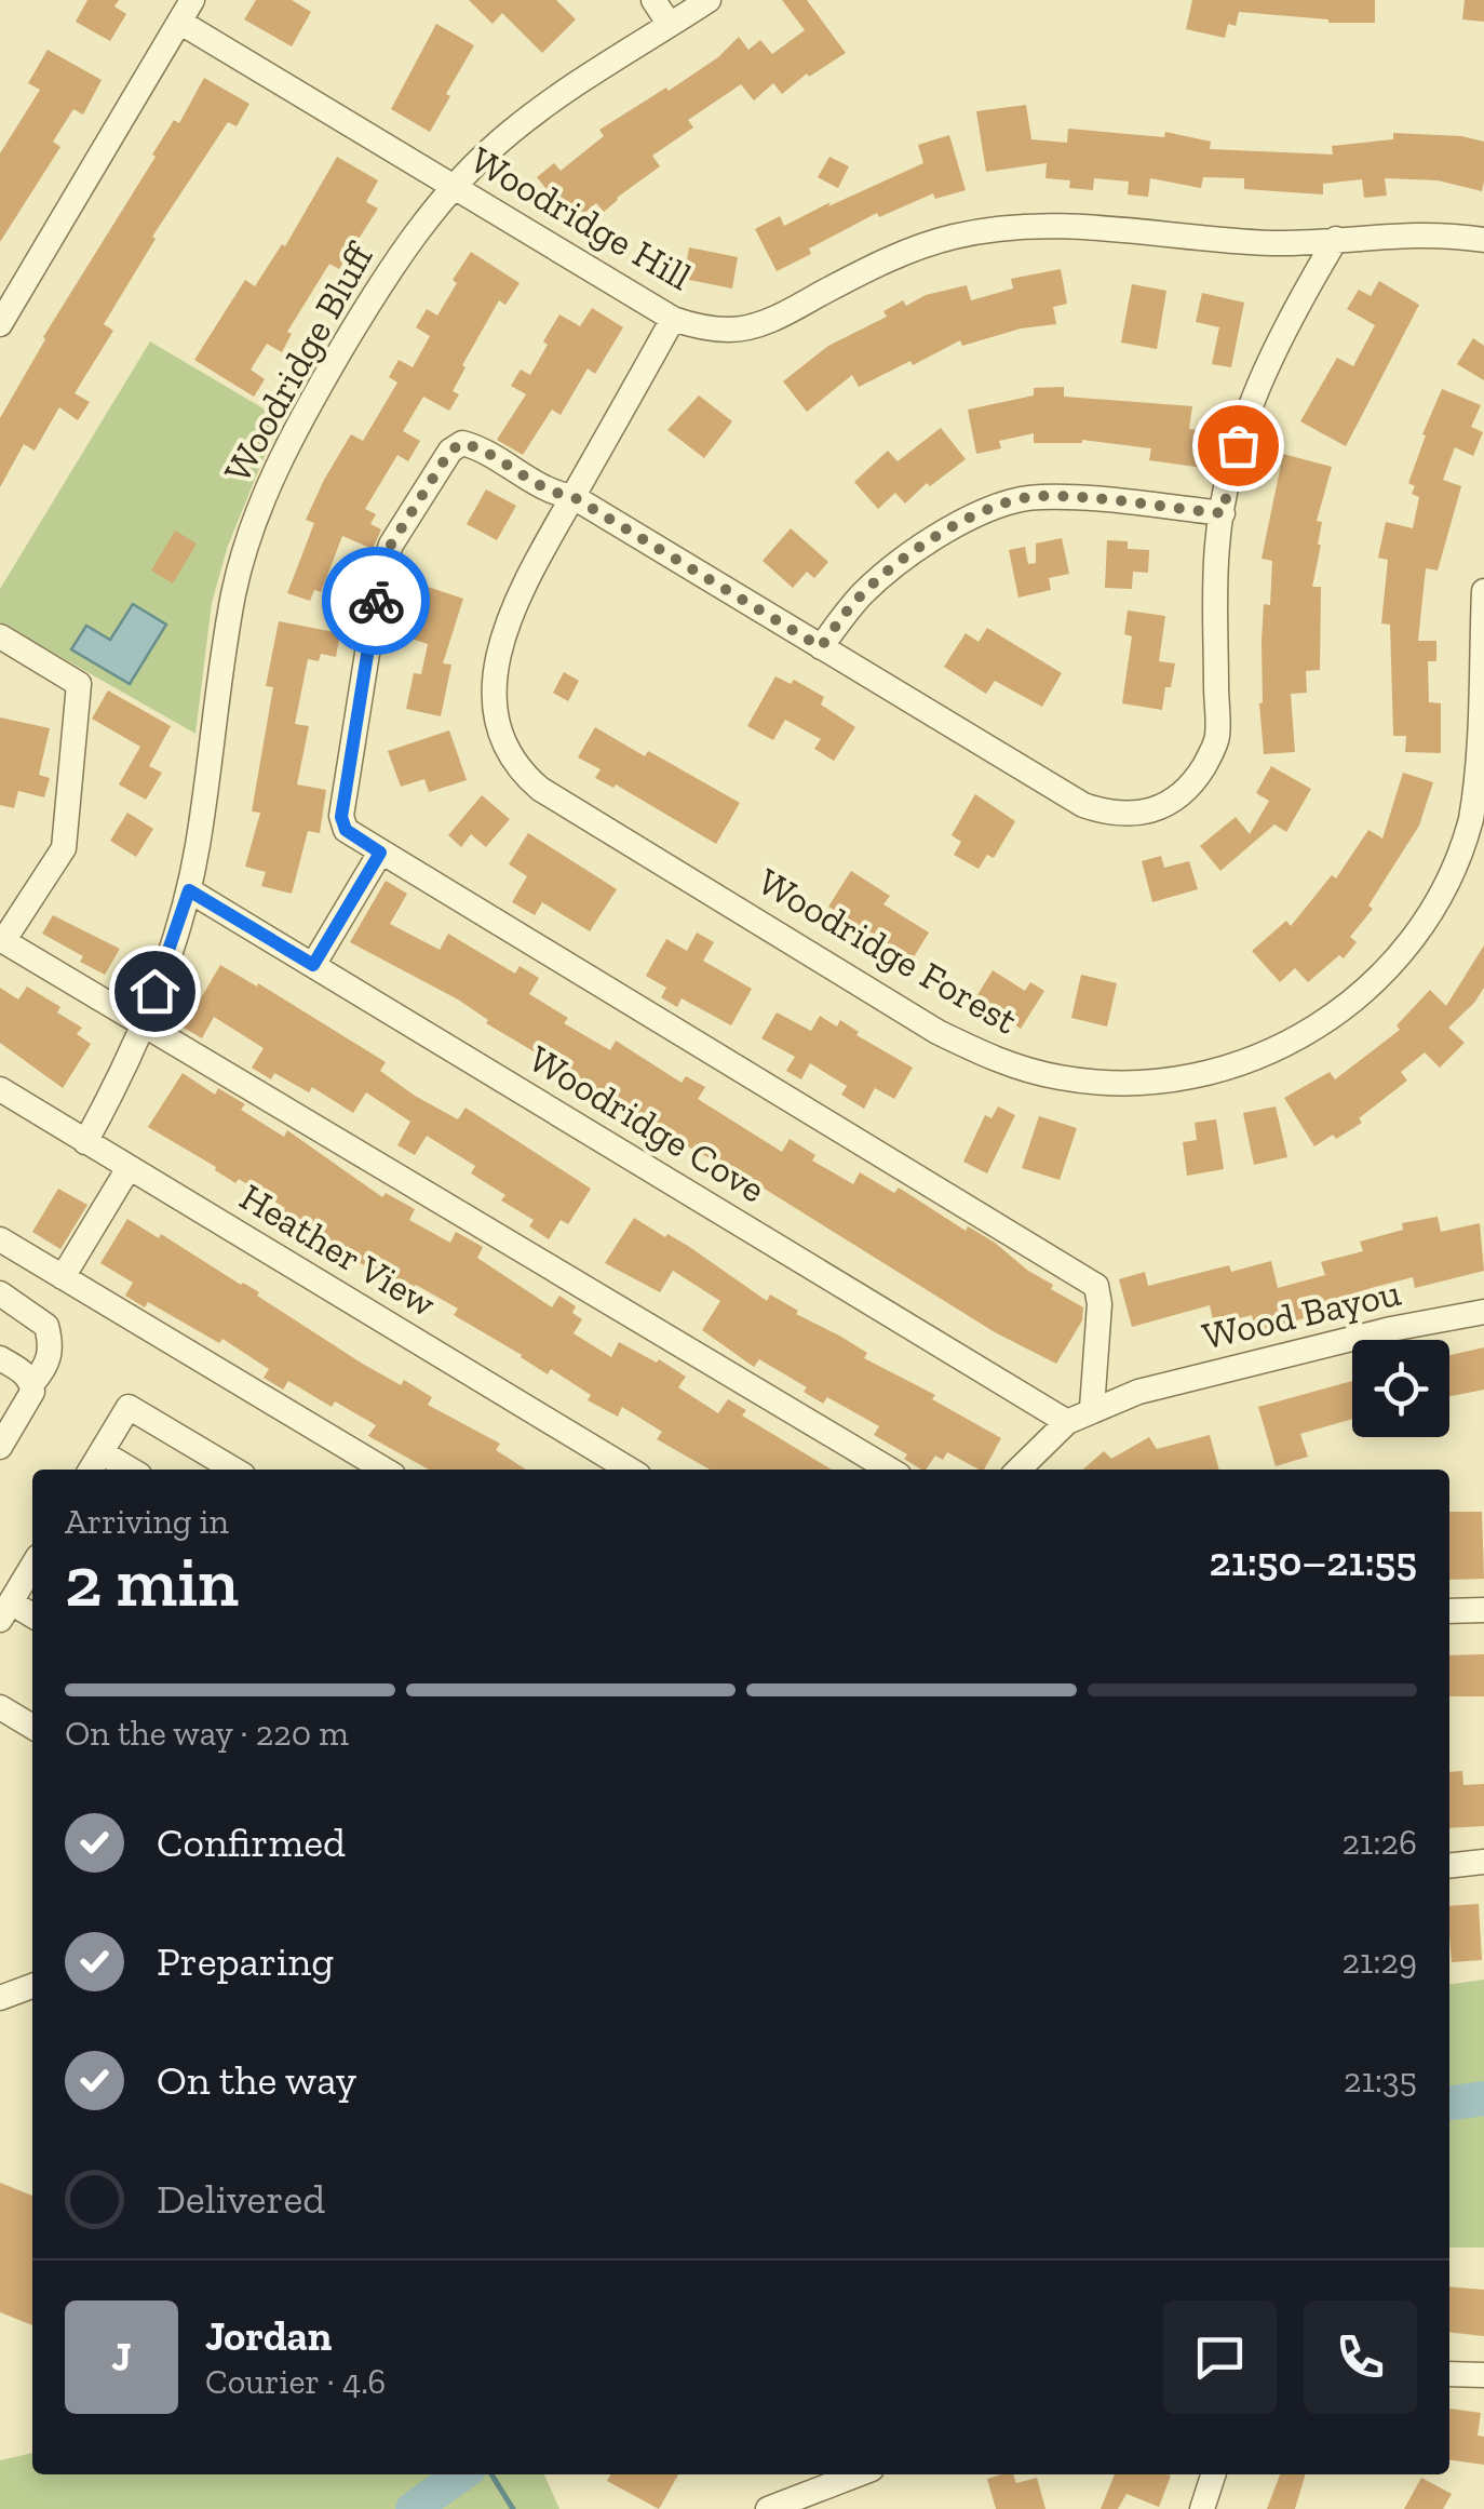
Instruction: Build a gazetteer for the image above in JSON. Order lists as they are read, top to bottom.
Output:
{
  "streets": {
    "street": [
      "Woodridge Hill",
      "Woodridge Bluff",
      "Woodridge Forest",
      "Woodridge Cove",
      "Heather View",
      "Wood Bayou"
    ]
  },
  "crossings": [
    ["Woodridge Hill", "Woodridge Bluff"],
    ["Woodridge Hill", "Woodridge Forest"],
    ["Woodridge Bluff", "Woodridge Cove"],
    ["Woodridge Bluff", "Heather View"],
    ["Woodridge Cove", "Wood Bayou"]
  ],
  "page": {
    "heading": ["2 min", "Arriving in", "21:50–21:55"],
    "panel": ["Jordan", "Courier · 4.6"],
    "bar": "On the way · 220 m",
    "list": [
      ["Confirmed", "21:26"],
      ["Preparing", "21:29"],
      ["On the way", "21:35"],
      "Delivered"
    ],
    "round": "J"
  }
}
